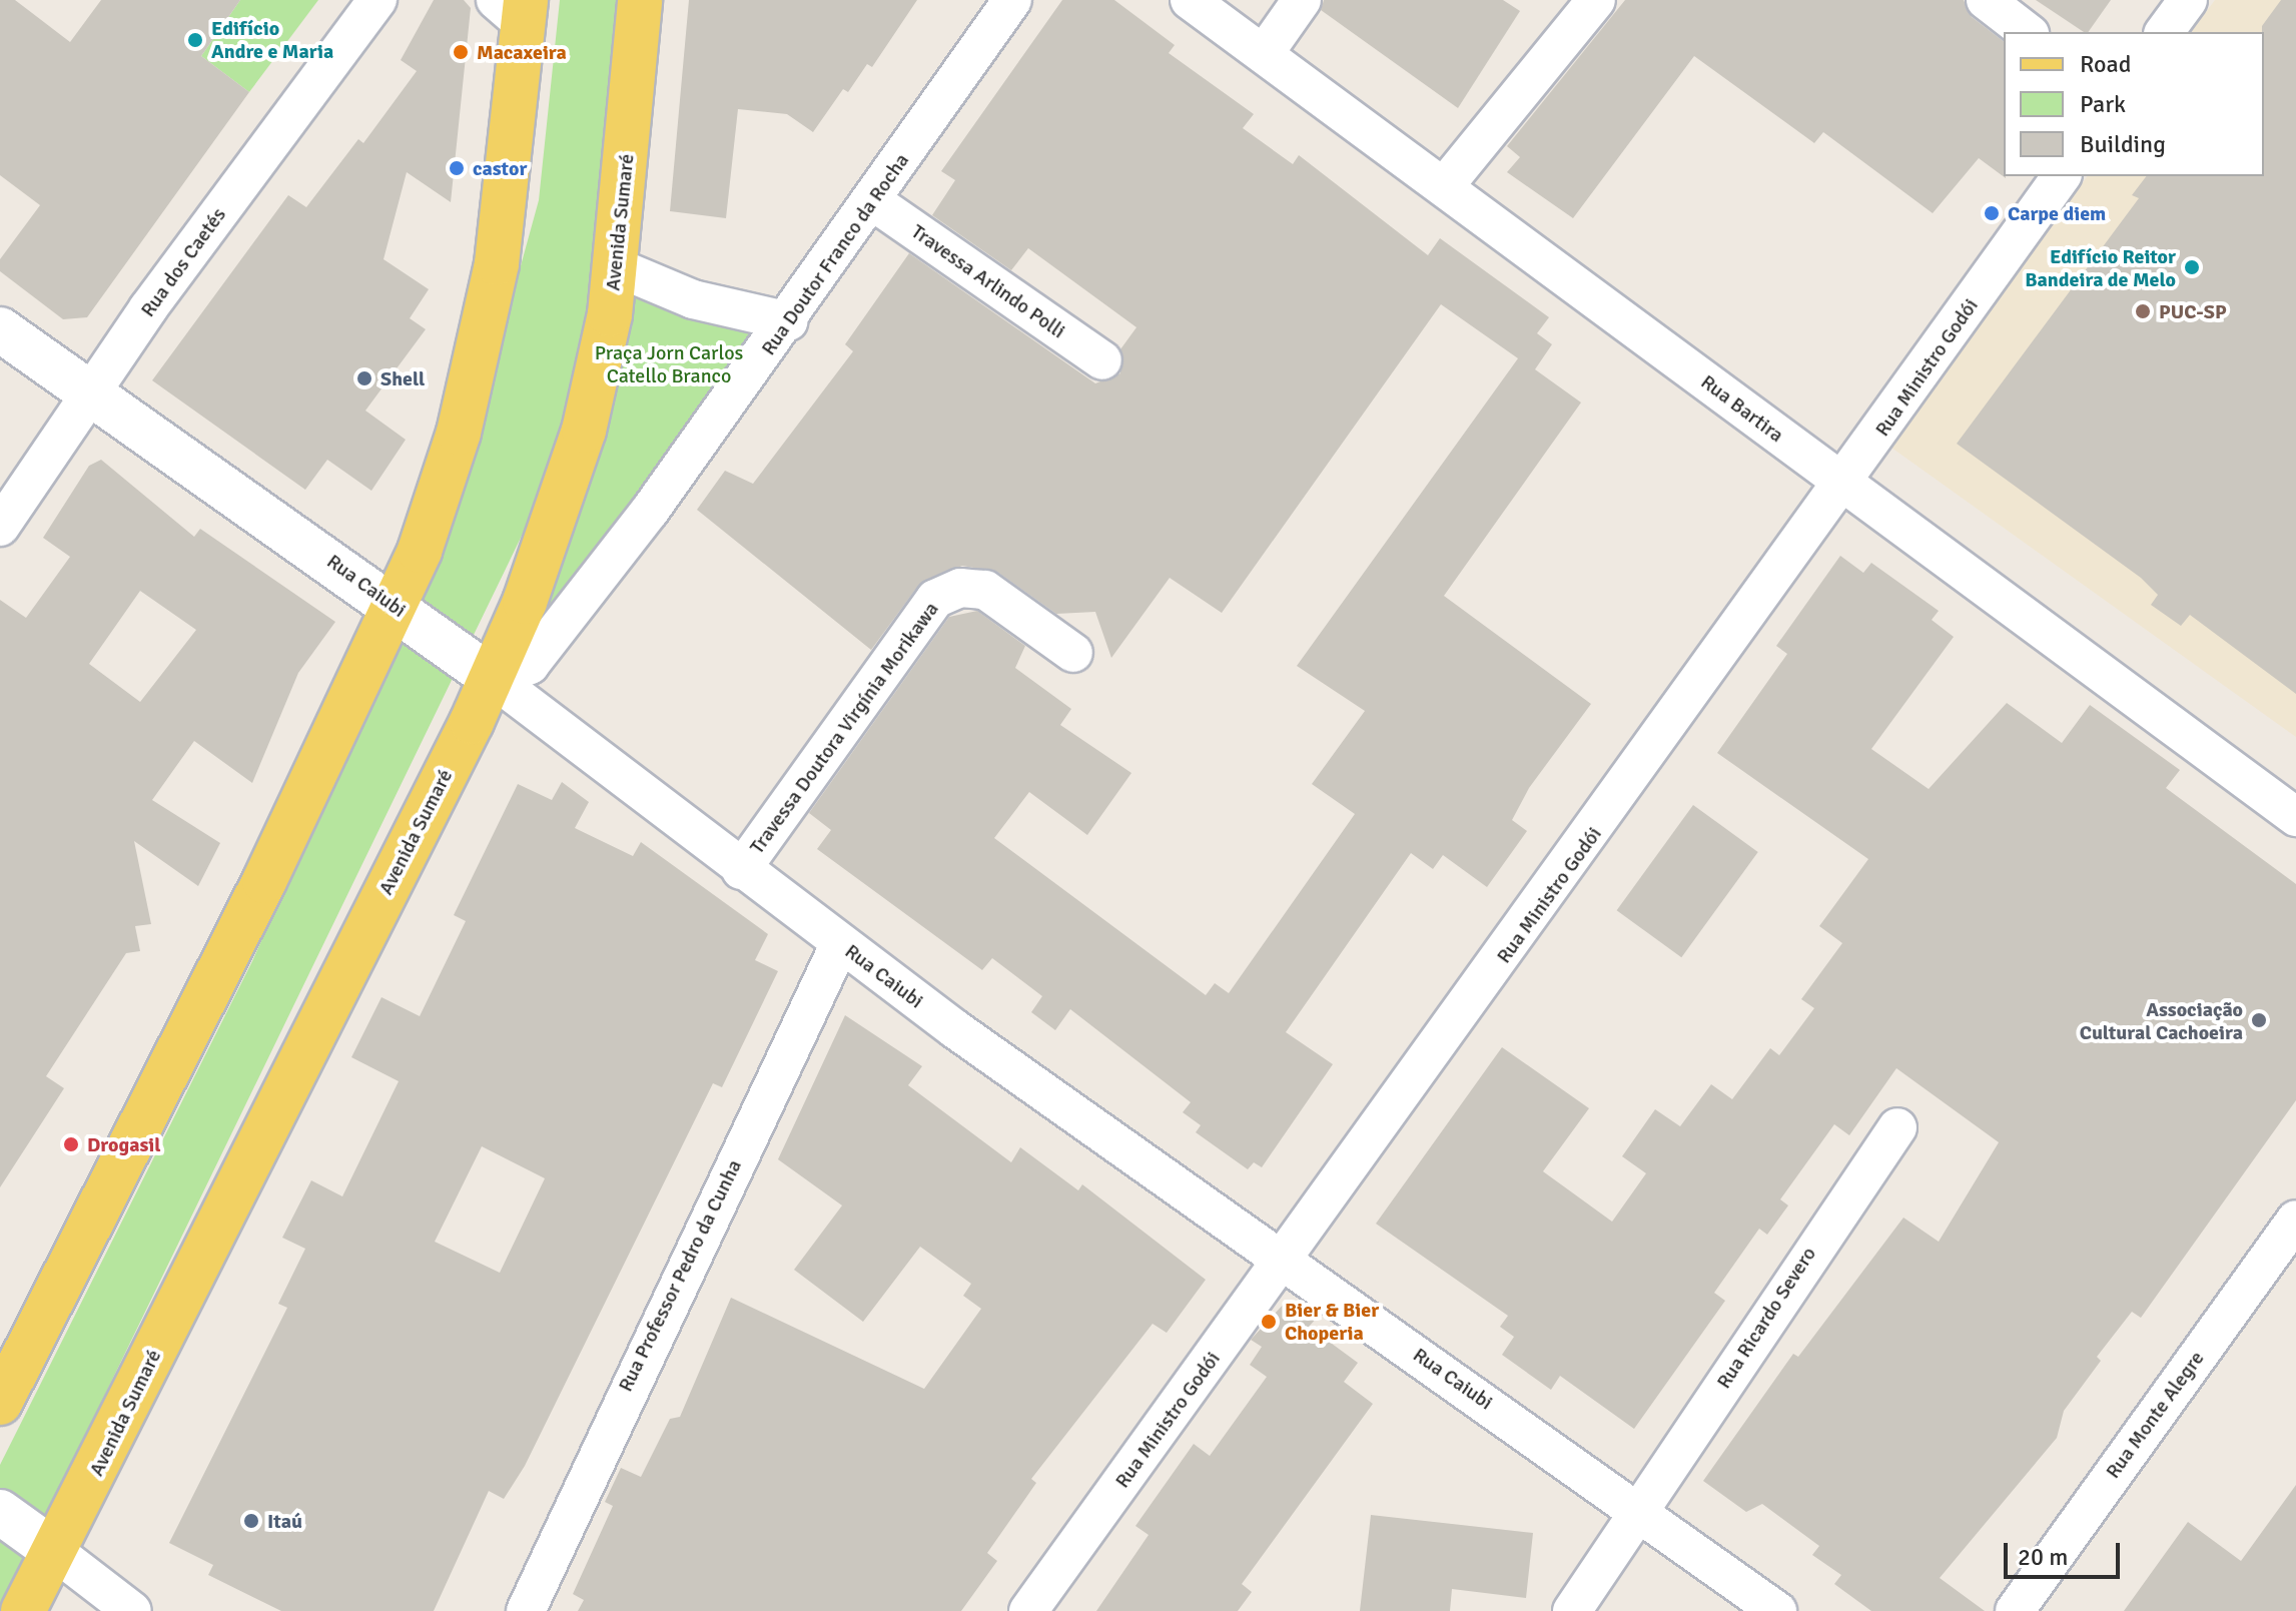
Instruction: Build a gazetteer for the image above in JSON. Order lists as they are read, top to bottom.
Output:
{
  "streets": {
    "main road": ["Avenida Sumaré", "Rua Caiubi"],
    "street": [
      "Rua Doutor Franco da Rocha",
      "Rua dos Caetés",
      "Travessa Arlindo Polli",
      "Rua Ministro Godói",
      "Rua Bartira",
      "Travessa Doutora Virgínia Morikawa",
      "Rua Professor Pedro da Cunha",
      "Rua Ricardo Severo",
      "Rua Monte Alegre"
    ]
  },
  "crossings": [
    ["Avenida Sumaré", "Rua Doutor Franco da Rocha"],
    ["Avenida Sumaré", "Rua Caiubi"],
    ["Rua Doutor Franco da Rocha", "Travessa Arlindo Polli"],
    ["Rua Doutor Franco da Rocha", "Rua Caiubi"],
    ["Rua dos Caetés", "Rua Caiubi"],
    ["Rua Ministro Godói", "Rua Bartira"],
    ["Rua Ministro Godói", "Rua Caiubi"],
    ["Rua Caiubi", "Travessa Doutora Virgínia Morikawa"],
    ["Rua Caiubi", "Rua Professor Pedro da Cunha"],
    ["Rua Caiubi", "Rua Ricardo Severo"]
  ],
  "parks": ["Praça Jorn Carlos Catello Branco"],
  "places": [
    "Edifício Andre e Maria",
    "Macaxeira",
    "castor",
    "Carpe diem",
    "Edifício Reitor Bandeira de Melo",
    "PUC-SP",
    "Shell",
    "Associação Cultural Cachoeira",
    "Drogasil",
    "Bier & Bier Choperia",
    "Itaú"
  ],
  "legend": ["Road", "Park", "Building"],
  "scale_bar": "20 m"
}
